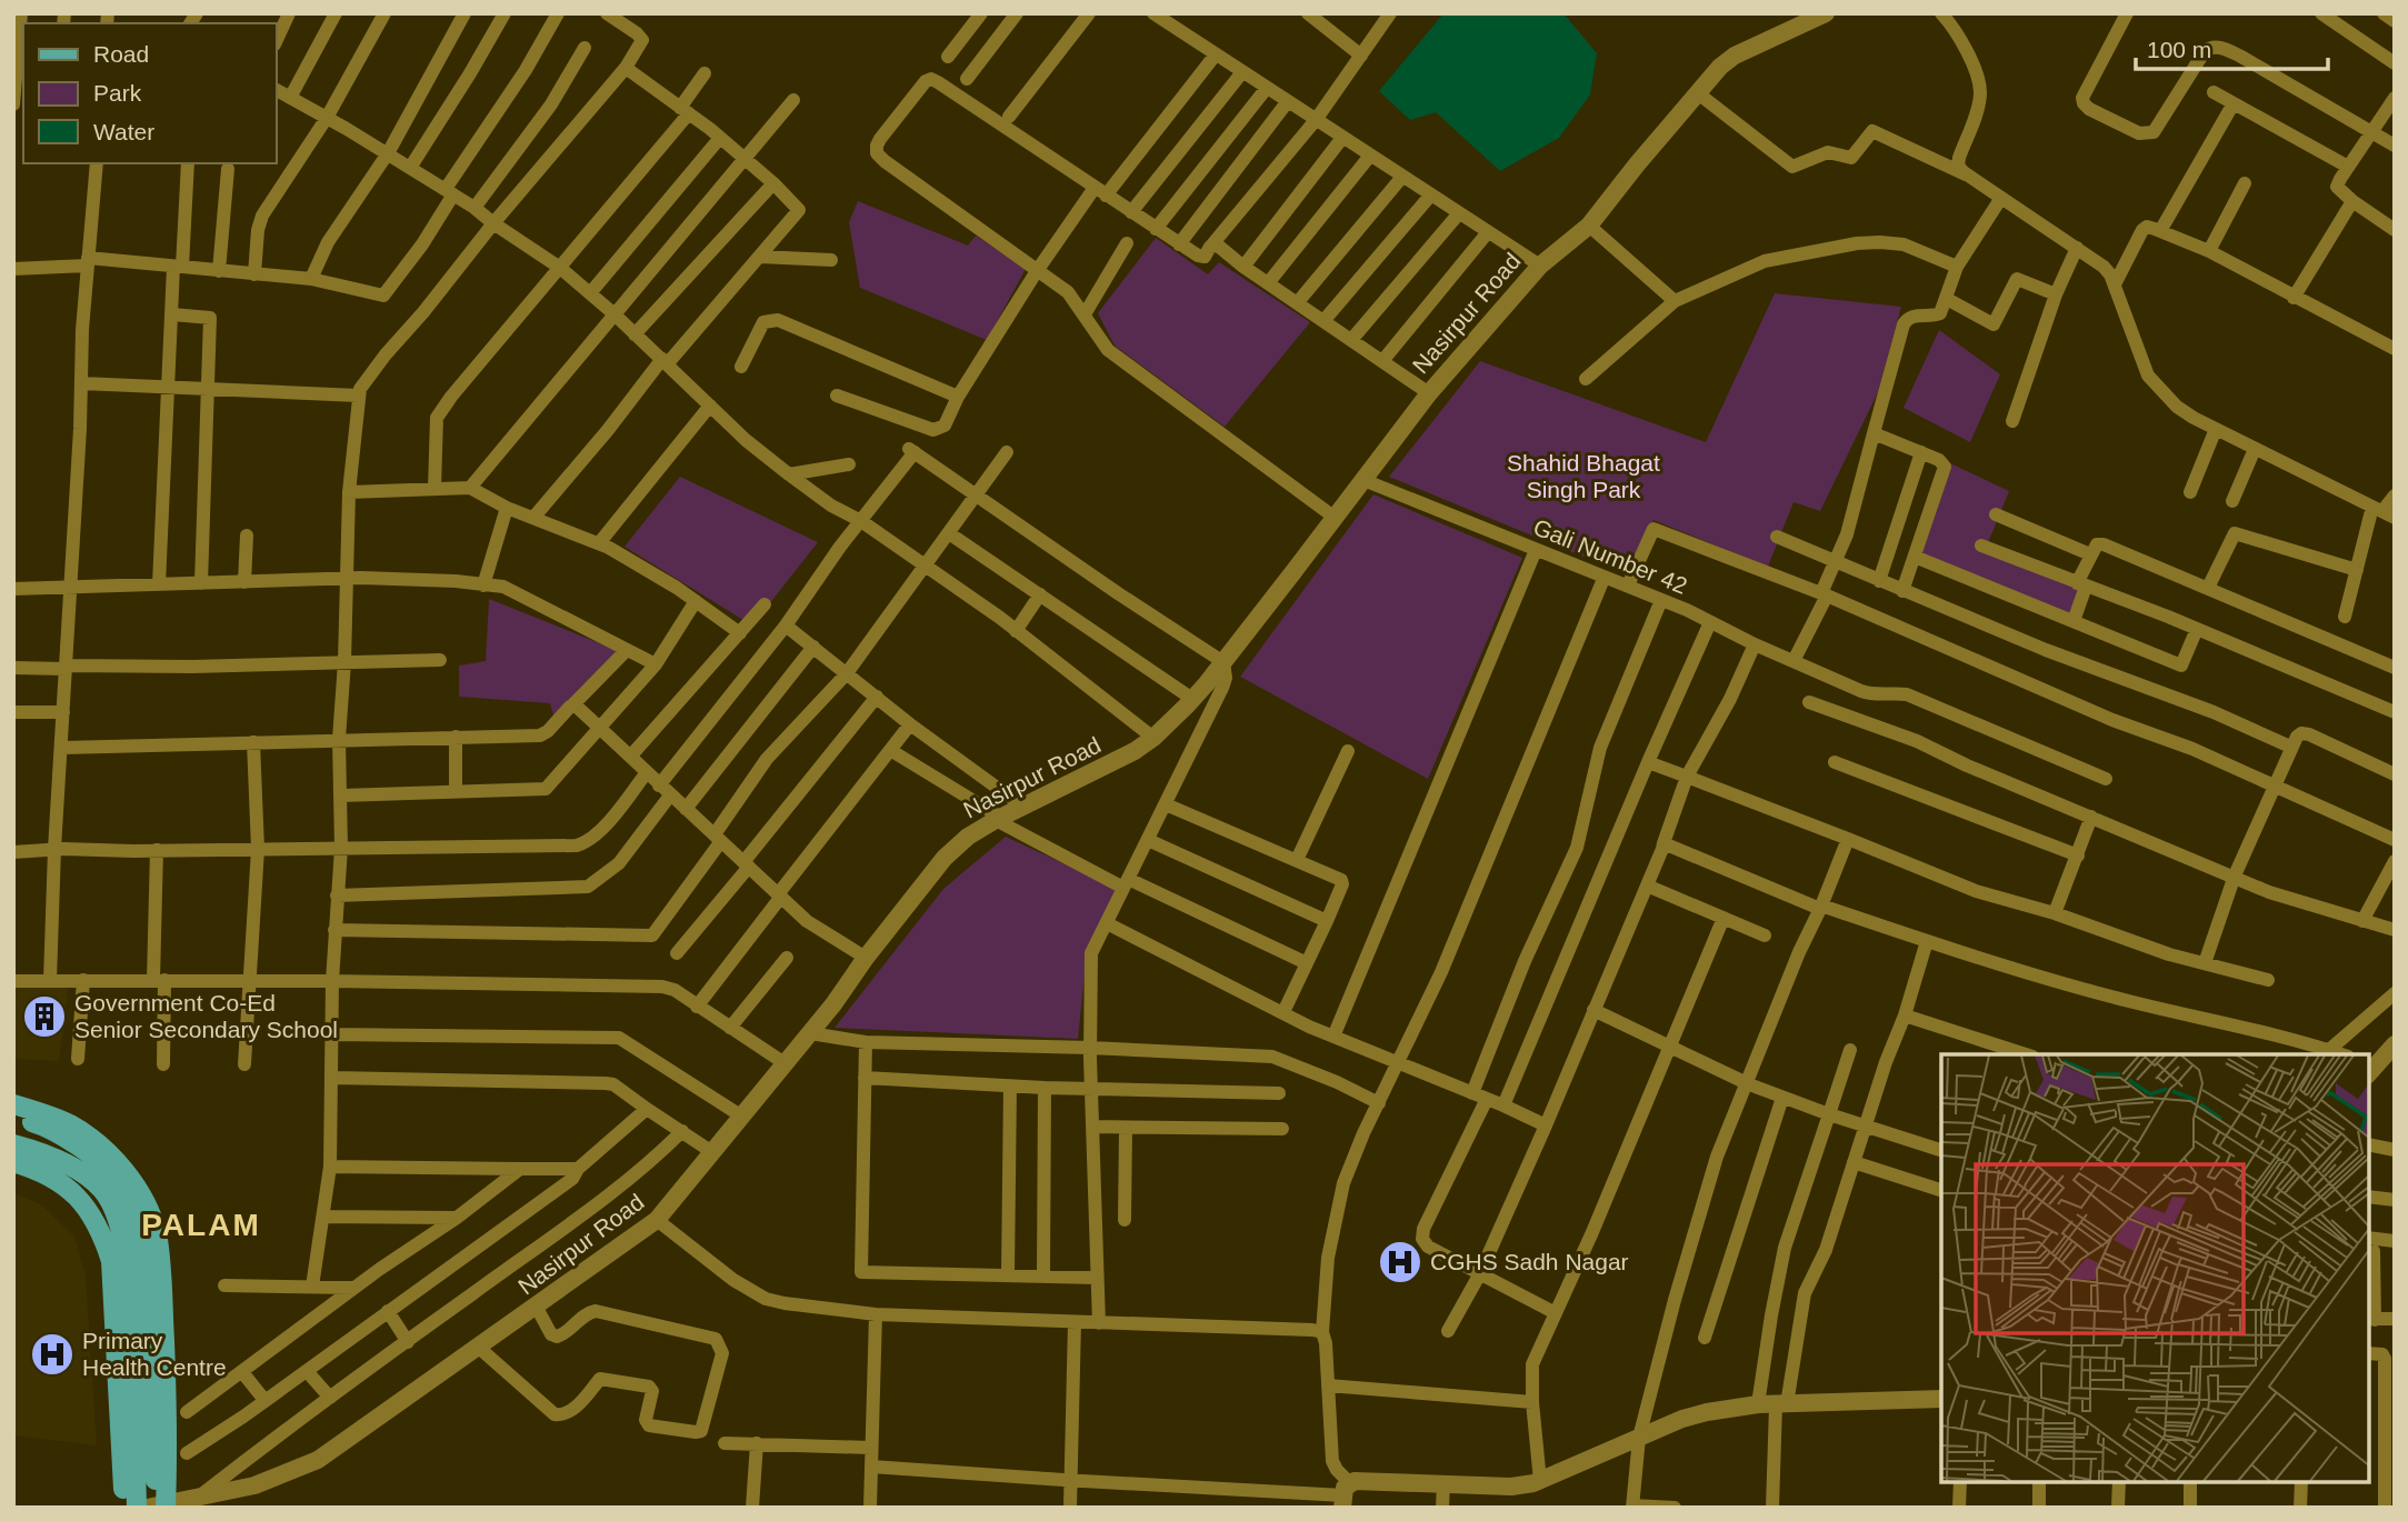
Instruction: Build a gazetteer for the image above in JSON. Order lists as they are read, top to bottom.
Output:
{
  "streets": {
    "street": ["Nasirpur Road", "Gali Number 42"]
  },
  "crossings": [
    ["Nasirpur Road", "Gali Number 42"]
  ],
  "districts": ["PALAM"],
  "parks": ["Shahid Bhagat Singh Park"],
  "places": {
    "building": ["Government Co-Ed Senior Secondary School"],
    "hospital": ["CGHS Sadh Nagar", "Primary Health Centre"]
  },
  "legend": ["Road", "Park", "Water"],
  "scale_bar": "100 m"
}
